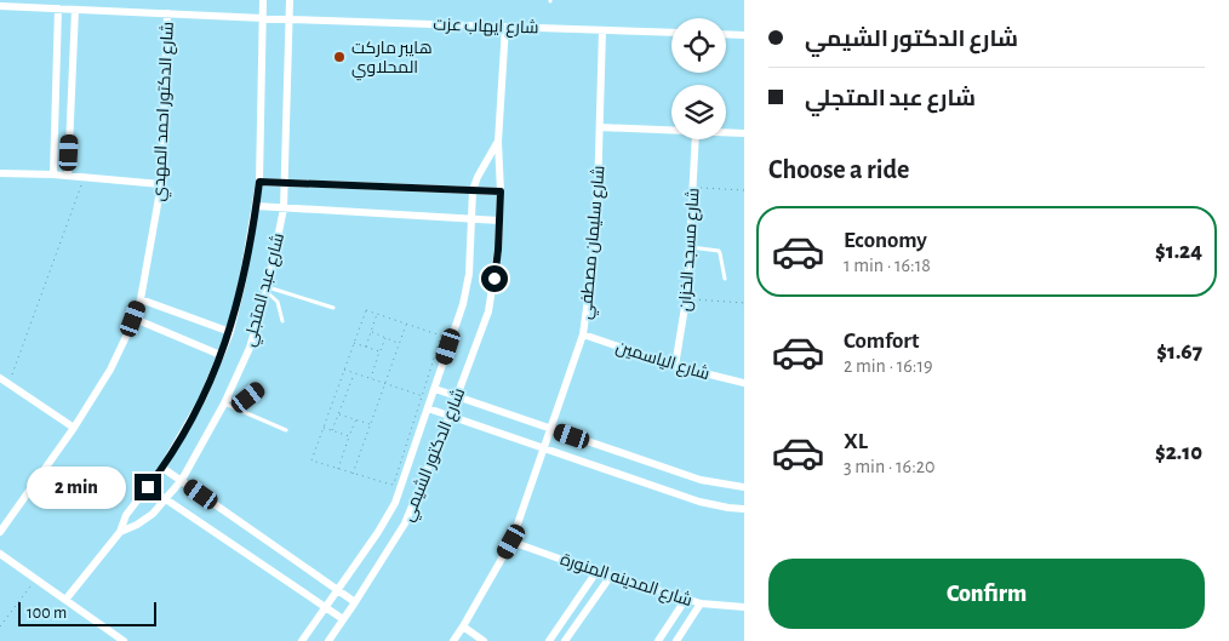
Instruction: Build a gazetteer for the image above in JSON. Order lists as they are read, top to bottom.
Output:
{
  "streets": {
    "street": [
      "شارع ايهاب عزت",
      "شارع الدكتور احمد المهدي",
      "شارع سليمان مصطفي",
      "شارع مسجد الخزان",
      "شارع عبد المتجلي",
      "شارع الياسمين",
      "شارع الدكتور الشيمي",
      "شارع المدينه المنورة"
    ]
  },
  "crossings": [
    ["شارع ايهاب عزت", "شارع الدكتور احمد المهدي"],
    ["شارع ايهاب عزت", "شارع سليمان مصطفي"],
    ["شارع ايهاب عزت", "شارع عبد المتجلي"],
    ["شارع ايهاب عزت", "شارع الدكتور الشيمي"],
    ["شارع سليمان مصطفي", "شارع الياسمين"],
    ["شارع سليمان مصطفي", "شارع المدينه المنورة"],
    ["شارع مسجد الخزان", "شارع الياسمين"]
  ],
  "places": ["هايبر ماركت المحلاوي"],
  "scale_bar": "100 m",
  "page": {
    "banner": ["شارع الدكتور الشيمي", "شارع عبد المتجلي"],
    "heading": "Choose a ride",
    "list": [
      {
        "name": "Economy",
        "note": "1 min · 16:18",
        "value": "$1.24"
      },
      {
        "name": "Comfort",
        "note": "2 min · 16:19",
        "value": "$1.67"
      },
      {
        "name": "XL",
        "note": "3 min · 16:20",
        "value": "$2.10"
      }
    ],
    "bubble": "2 min",
    "buttons": "Confirm",
    "scale": "100 m"
  }
}
